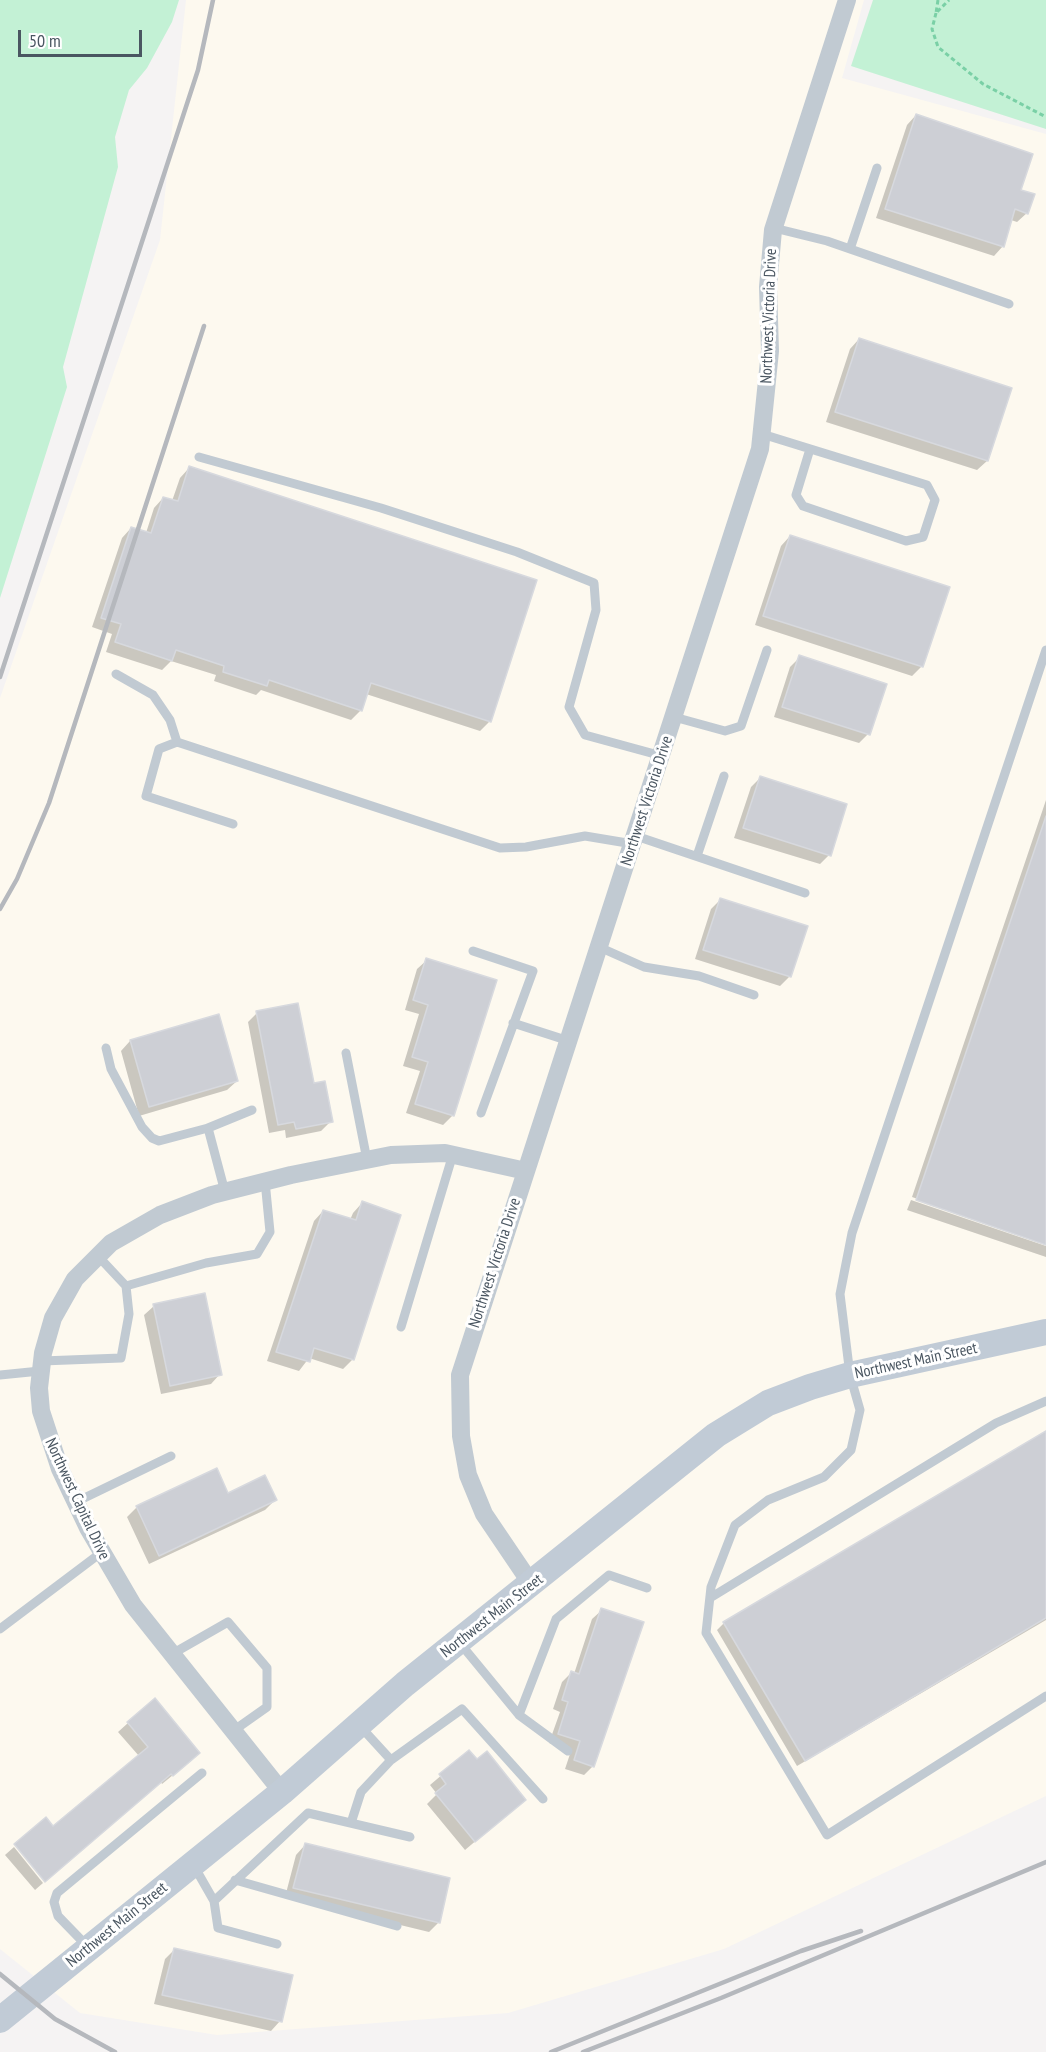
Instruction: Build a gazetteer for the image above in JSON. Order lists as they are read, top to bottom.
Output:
{
  "streets": {
    "street": ["Northwest Victoria Drive", "Northwest Main Street", "Northwest Capital Drive"]
  },
  "crossings": [
    ["Northwest Victoria Drive", "Northwest Main Street"],
    ["Northwest Victoria Drive", "Northwest Capital Drive"],
    ["Northwest Main Street", "Northwest Capital Drive"]
  ],
  "scale_bar": "50 m"
}
